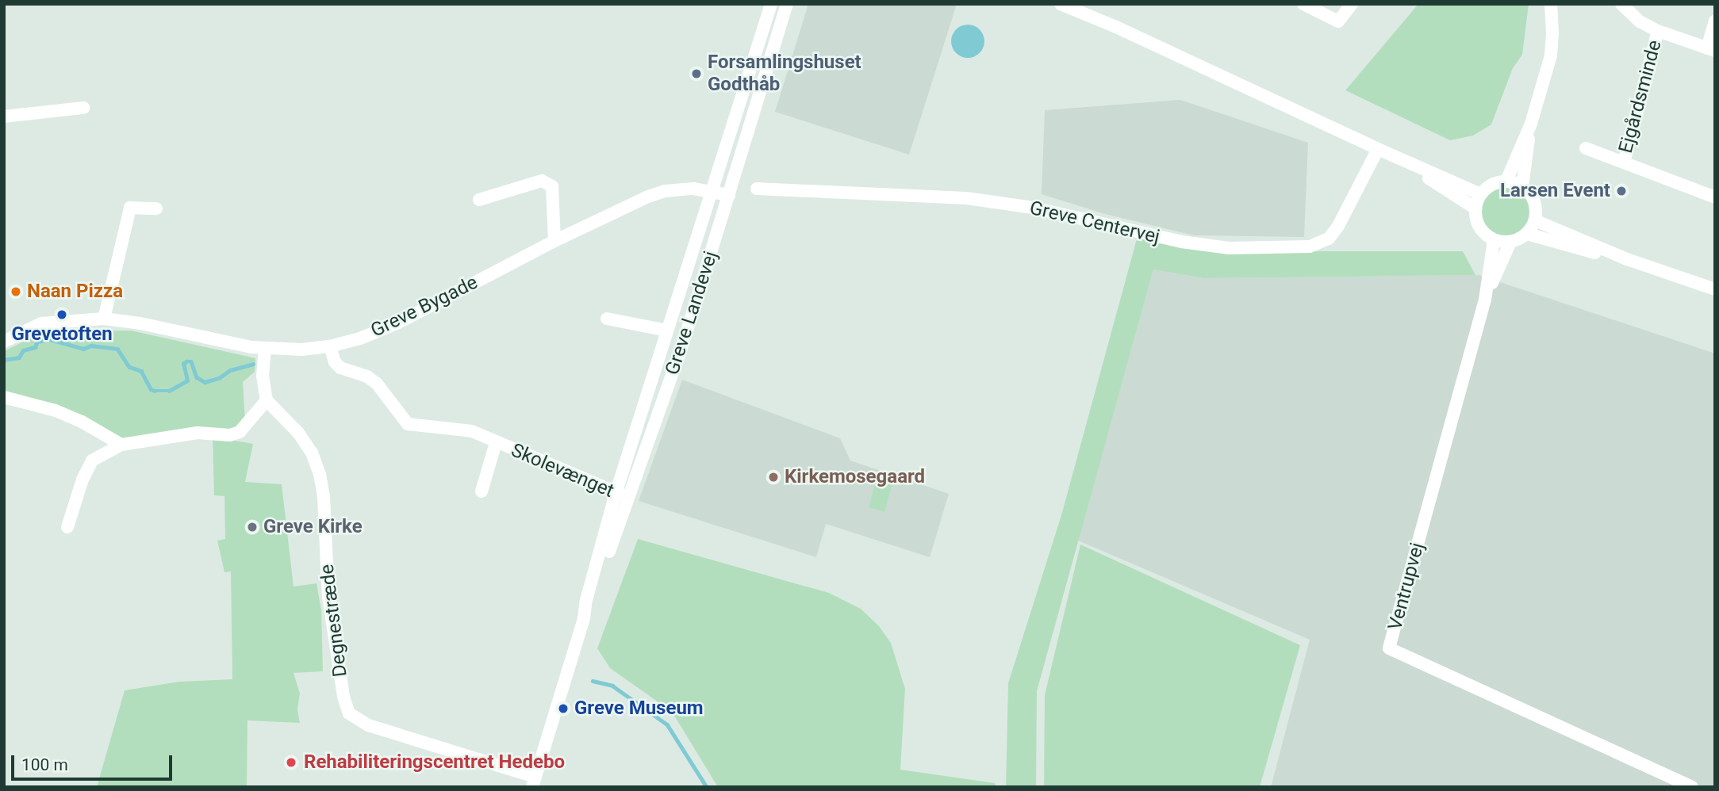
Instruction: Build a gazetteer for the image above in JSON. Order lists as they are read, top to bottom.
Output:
{
  "streets": {
    "street": [
      "Ejgårdsminde",
      "Greve Centervej",
      "Greve Bygade",
      "Greve Landevej",
      "Skolevænget",
      "Ventrupvej",
      "Degnestræde"
    ]
  },
  "crossings": [
    ["Greve Bygade", "Greve Landevej"],
    ["Greve Bygade", "Skolevænget"],
    ["Greve Landevej", "Skolevænget"],
    ["Greve Landevej", "Degnestræde"]
  ],
  "places": [
    "Forsamlingshuset Godthåb",
    "Larsen Event",
    "Naan Pizza",
    "Grevetoften",
    "Kirkemosegaard",
    "Greve Kirke",
    "Greve Museum",
    "Rehabiliteringscentret Hedebo"
  ],
  "scale_bar": "100 m"
}
